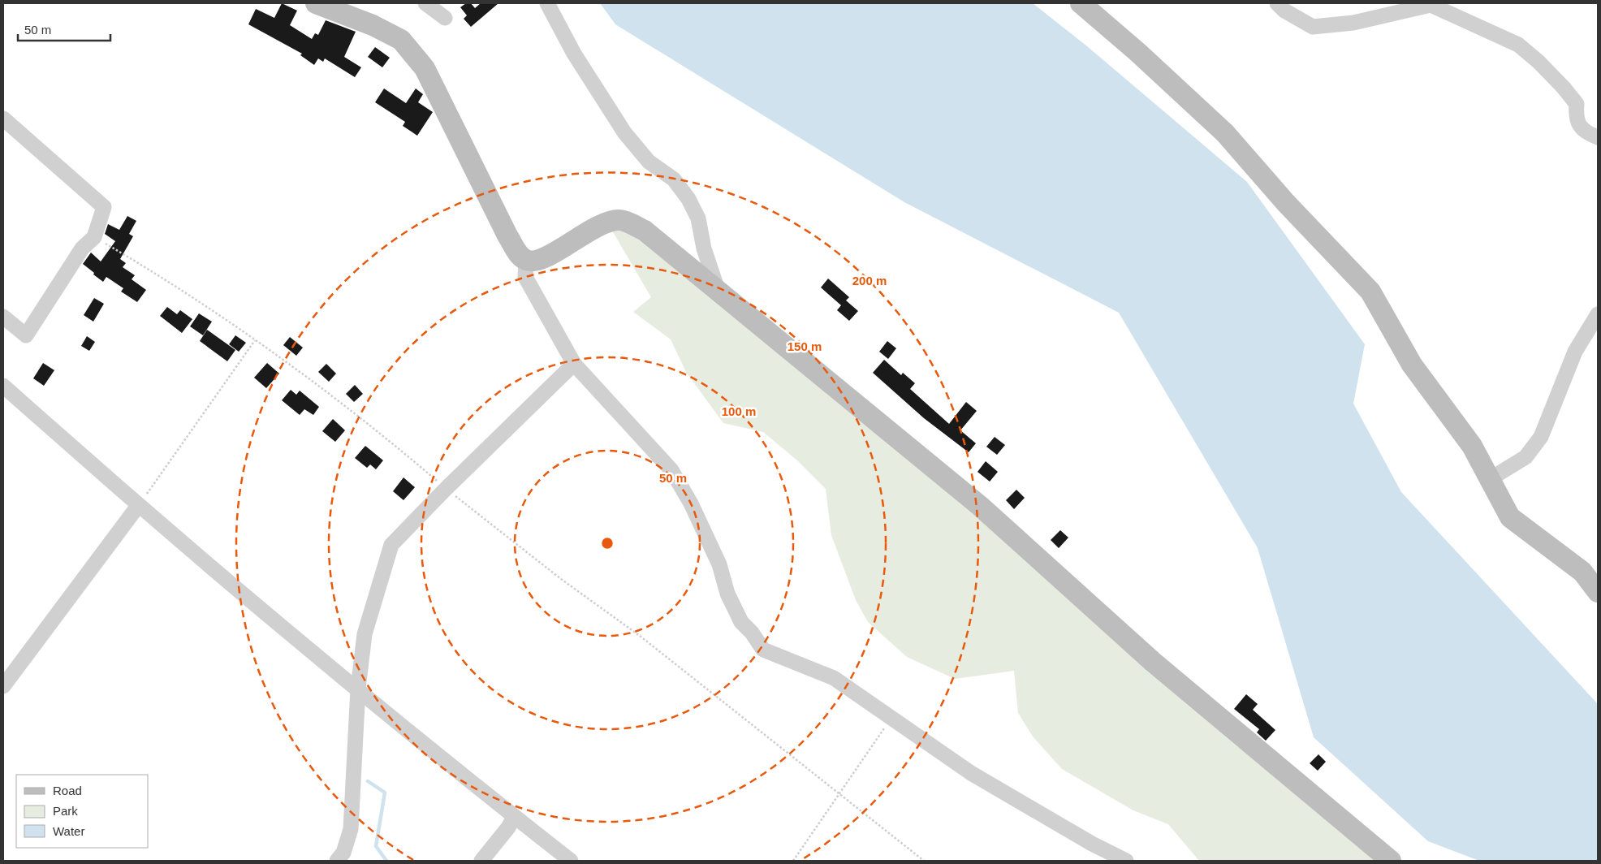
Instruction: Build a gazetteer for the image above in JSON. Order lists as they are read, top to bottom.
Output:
{
  "legend": ["Road", "Park", "Water"],
  "scale_bar": "50 m",
  "rings": [
    "200 m",
    "150 m",
    "100 m",
    "50 m"
  ]
}
